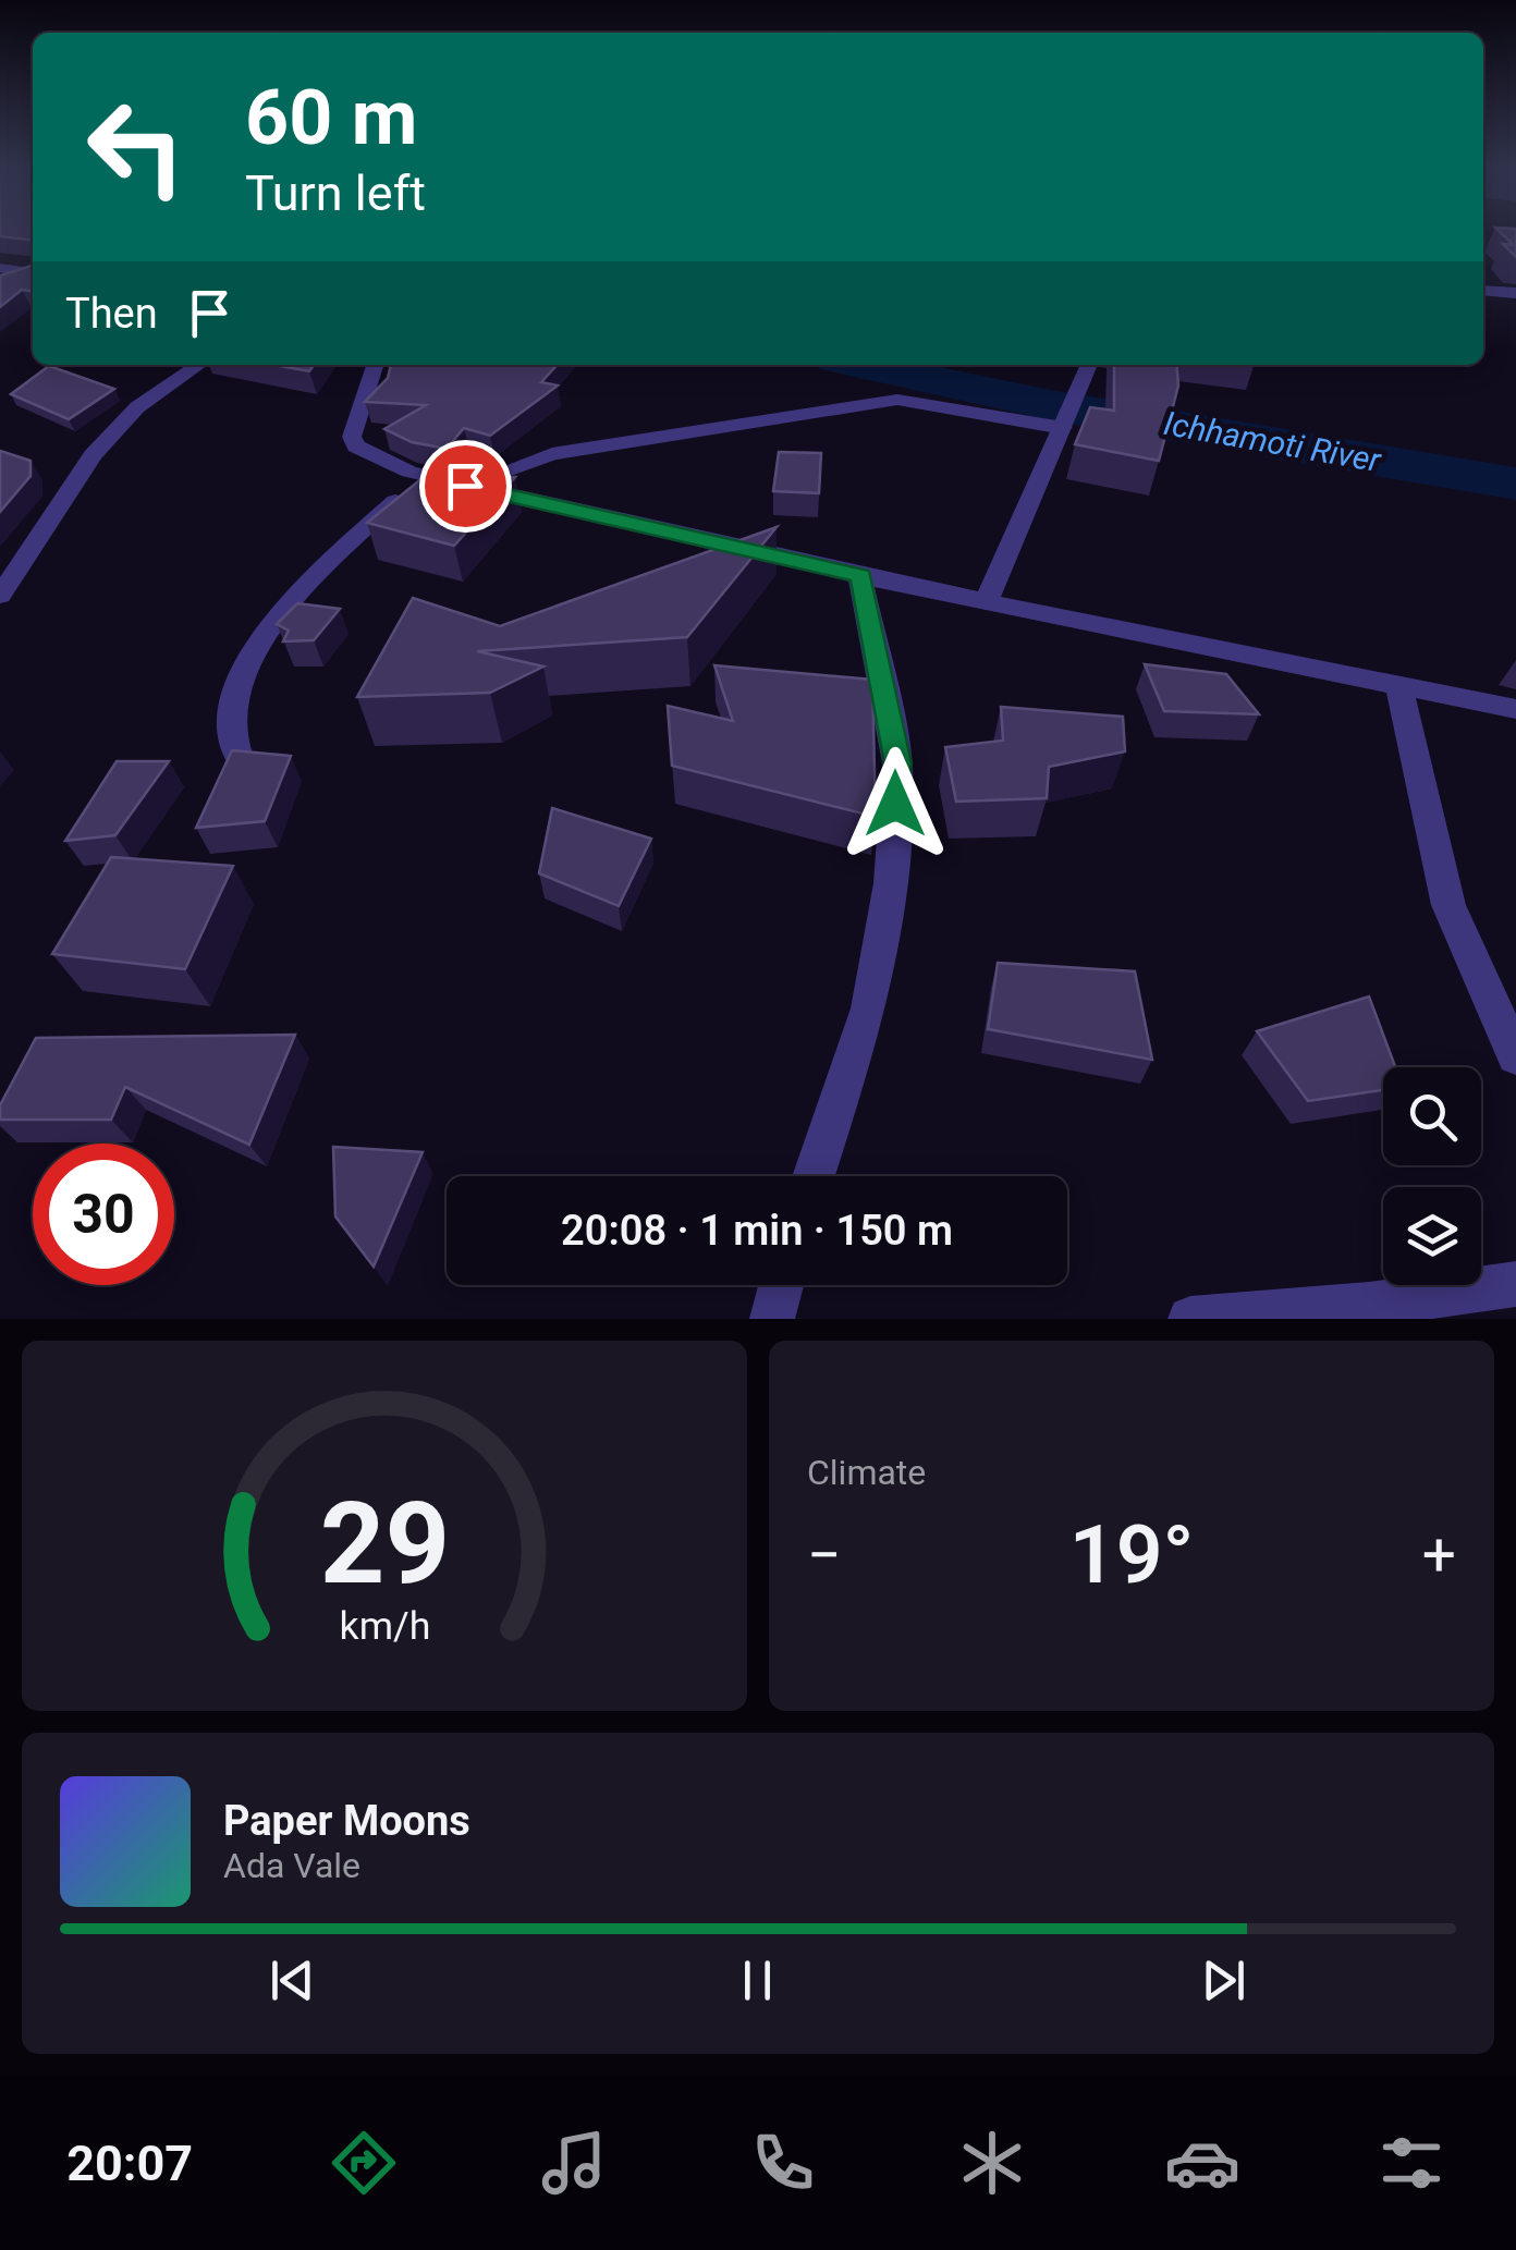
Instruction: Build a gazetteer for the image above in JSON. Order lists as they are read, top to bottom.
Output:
{
  "water": ["Ichhamoti River"],
  "page": {
    "turn": ["60 m", "Turn left"],
    "then": "Then",
    "limit": "30",
    "trip": "20:08 · 1 min · 150 m",
    "tile": "Climate",
    "heat": ["−", "19°", "+"],
    "song": ["Paper Moons", "Ada Vale"],
    "tabs": "20:07",
    "gauge": ["29", "km/h"]
  }
}
